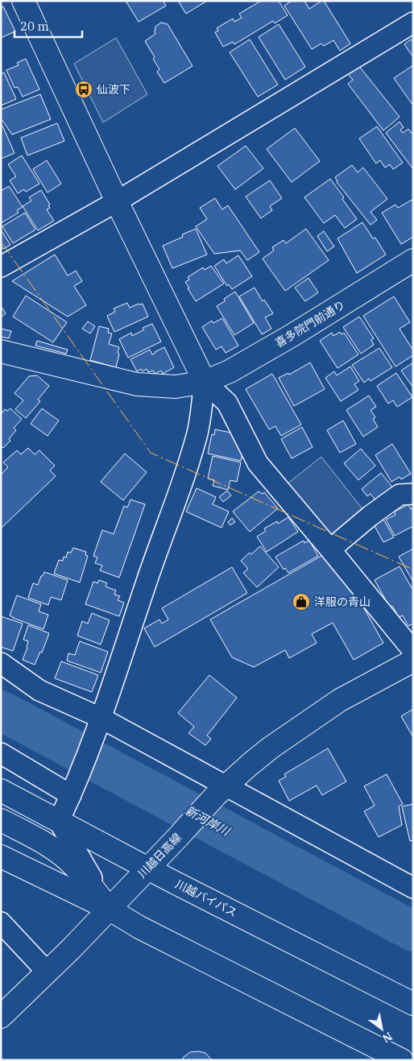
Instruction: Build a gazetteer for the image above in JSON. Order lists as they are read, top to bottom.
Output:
{
  "streets": {
    "main road": ["喜多院門前通り", "川越日高線", "川越バイパス"]
  },
  "crossings": [
    ["川越日高線", "川越バイパス"]
  ],
  "water": ["新河岸川"],
  "places": {
    "bus stop": ["仙波下"],
    "shop": ["洋服の青山"]
  },
  "scale_bar": "20 m",
  "north": "bottom right"
}
